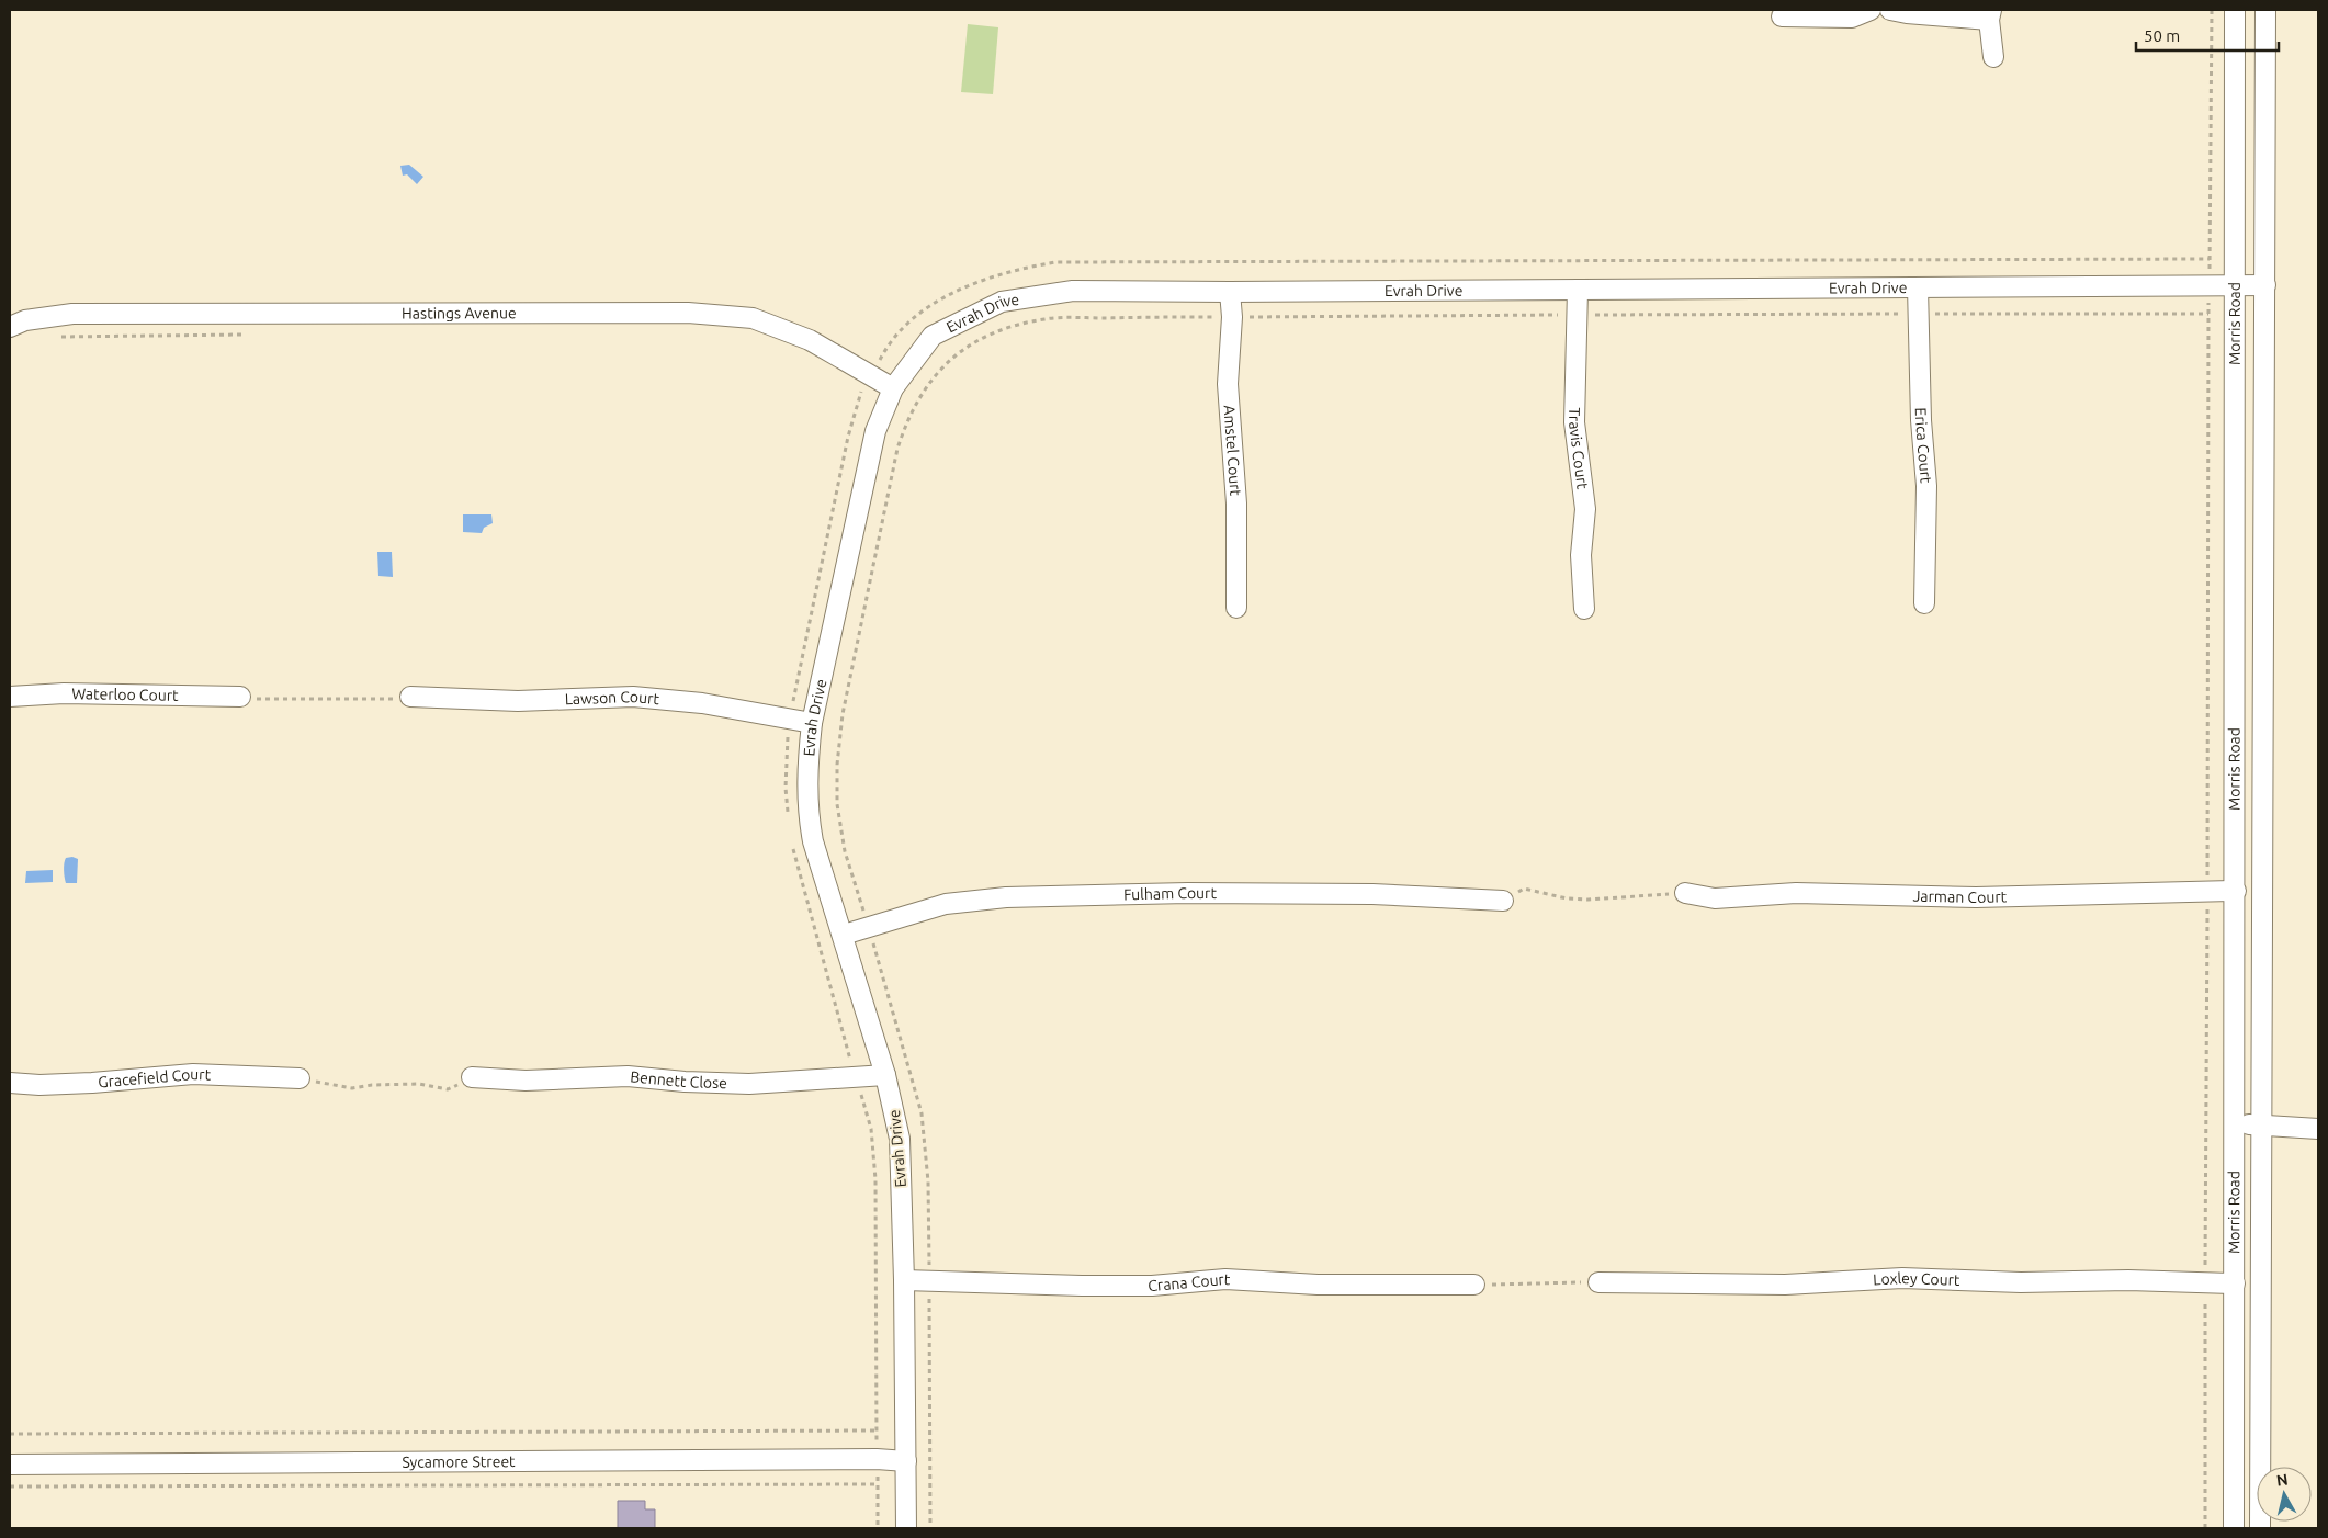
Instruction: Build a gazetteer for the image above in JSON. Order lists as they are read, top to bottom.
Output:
{
  "streets": {
    "street": [
      "Evrah Drive",
      "Hastings Avenue",
      "Morris Road",
      "Erica Court",
      "Travis Court",
      "Amstel Court",
      "Waterloo Court",
      "Lawson Court",
      "Fulham Court",
      "Jarman Court",
      "Gracefield Court",
      "Bennett Close",
      "Loxley Court",
      "Crana Court",
      "Sycamore Street"
    ]
  },
  "crossings": [
    ["Evrah Drive", "Hastings Avenue"],
    ["Evrah Drive", "Morris Road"],
    ["Evrah Drive", "Erica Court"],
    ["Evrah Drive", "Travis Court"],
    ["Evrah Drive", "Amstel Court"],
    ["Evrah Drive", "Lawson Court"],
    ["Evrah Drive", "Fulham Court"],
    ["Evrah Drive", "Bennett Close"],
    ["Evrah Drive", "Crana Court"],
    ["Evrah Drive", "Sycamore Street"],
    ["Morris Road", "Jarman Court"],
    ["Morris Road", "Loxley Court"]
  ],
  "scale_bar": "50 m",
  "north": "top"
}
